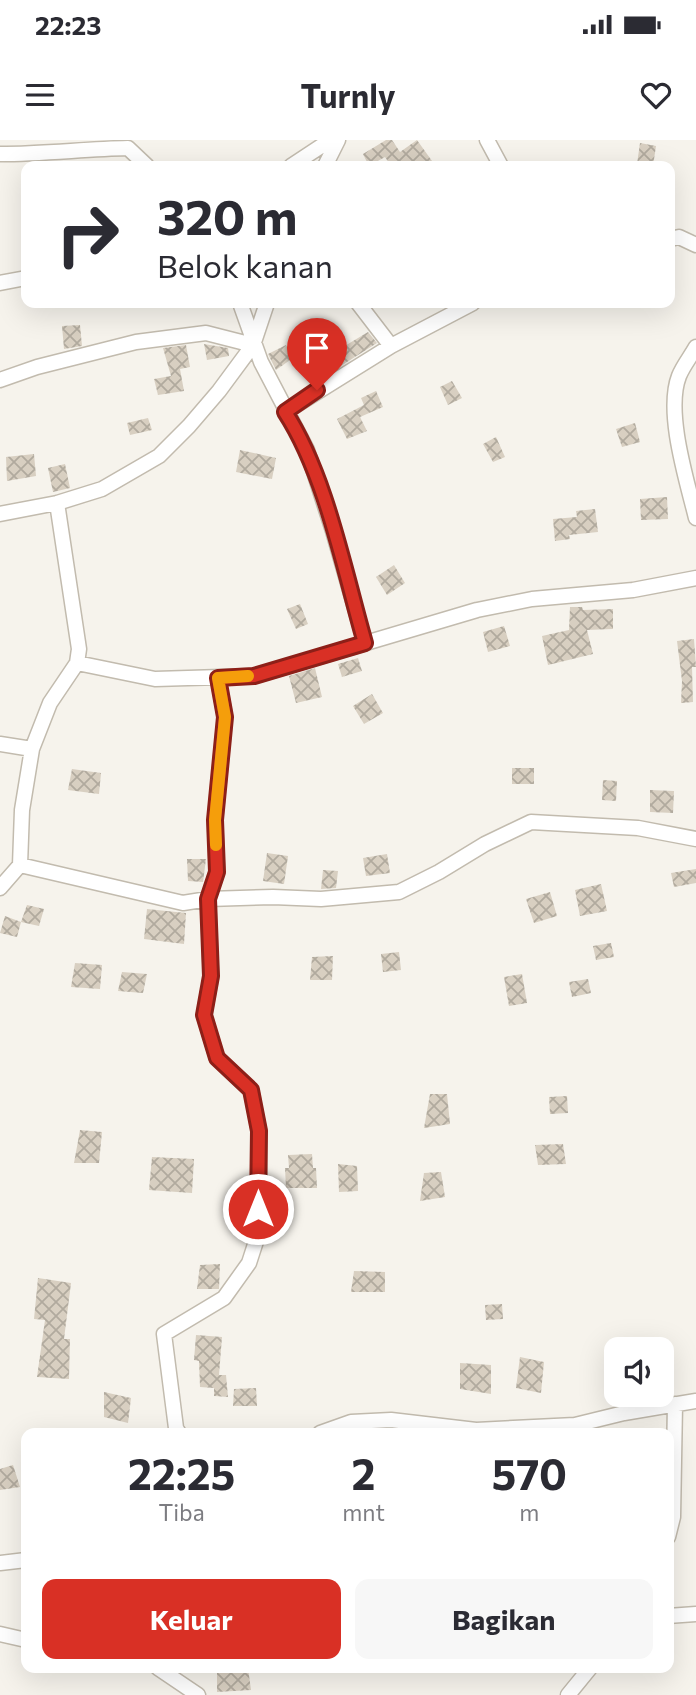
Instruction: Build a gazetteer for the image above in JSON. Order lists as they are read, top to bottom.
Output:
{
  "page": {
    "status": "22:23",
    "header": "Turnly",
    "turn": ["320 m", "Belok kanan"],
    "eta": [
      "22:25",
      "Tiba",
      "2",
      "mnt",
      "570",
      "m"
    ],
    "buttons": ["Keluar", "Bagikan"]
  }
}
